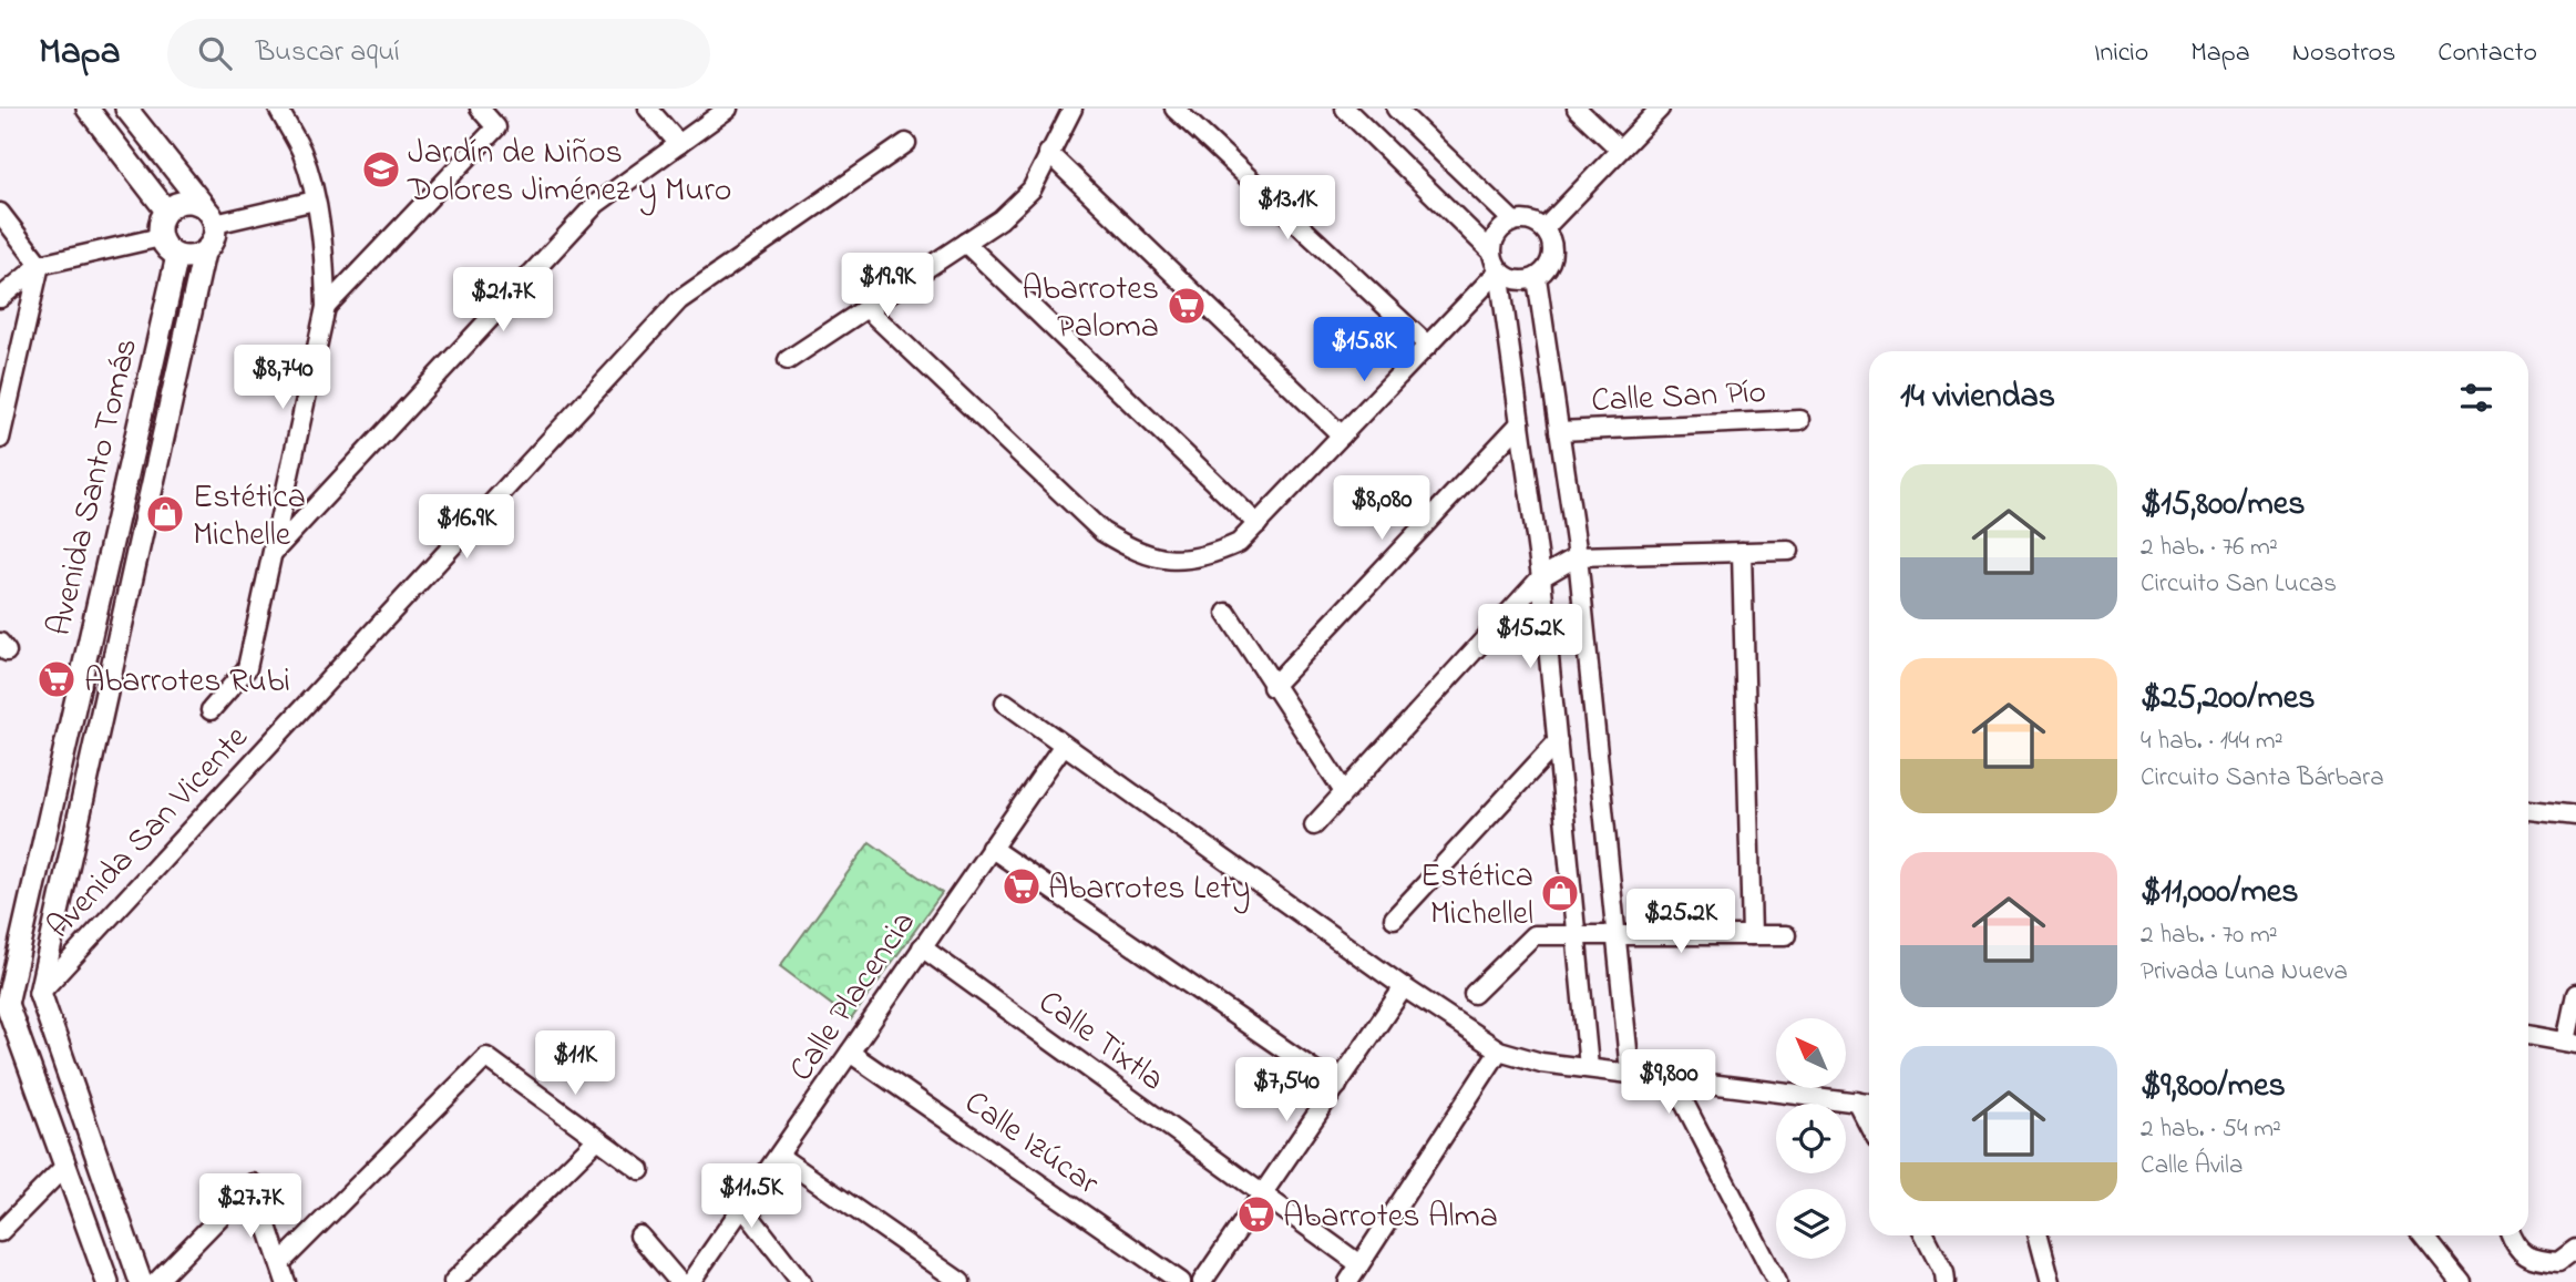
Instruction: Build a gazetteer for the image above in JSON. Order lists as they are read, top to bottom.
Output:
{
  "streets": {
    "street": [
      "Calle San Pío",
      "Avenida Santo Tomás",
      "Avenida San Vicente",
      "Calle Placencia",
      "Calle Tixtla",
      "Calle Izúcar"
    ]
  },
  "crossings": [
    ["Avenida Santo Tomás", "Avenida San Vicente"],
    ["Calle Placencia", "Calle Tixtla"],
    ["Calle Placencia", "Calle Izúcar"]
  ],
  "places": {
    "school or university": ["Jardín de Niños Dolores Jiménez y Muro"],
    "supermarket": [
      "Abarrotes Paloma",
      "Abarrotes Rubi",
      "Abarrotes Lety",
      "Abarrotes Alma"
    ],
    "shop": ["Estética Michelle", "Estética Michellel"]
  },
  "north": "top left",
  "page": {
    "header": "Mapa",
    "search": "Buscar aquí",
    "nav": [
      "Inicio",
      "Mapa",
      "Nosotros",
      "Contacto"
    ],
    "price": [
      "$13.1K",
      "$19.9K",
      "$21.7K",
      "$15.8K",
      "$8,740",
      "$8,080",
      "$16.9K",
      "$15.2K",
      "$25.2K",
      "$11K",
      "$9,800",
      "$7,540",
      "$11.5K",
      "$27.7K"
    ],
    "heading": "14 viviendas",
    "list": [
      {
        "name": "$15,800/mes",
        "note": "2 hab. · 76 m² · Circuito San Lucas"
      },
      {
        "name": "$25,200/mes",
        "note": "4 hab. · 144 m² · Circuito Santa Bárbara"
      },
      {
        "name": "$11,000/mes",
        "note": "2 hab. · 70 m² · Privada Luna Nueva"
      },
      {
        "name": "$9,800/mes",
        "note": "2 hab. · 54 m² · Calle Ávila"
      }
    ]
  }
}
